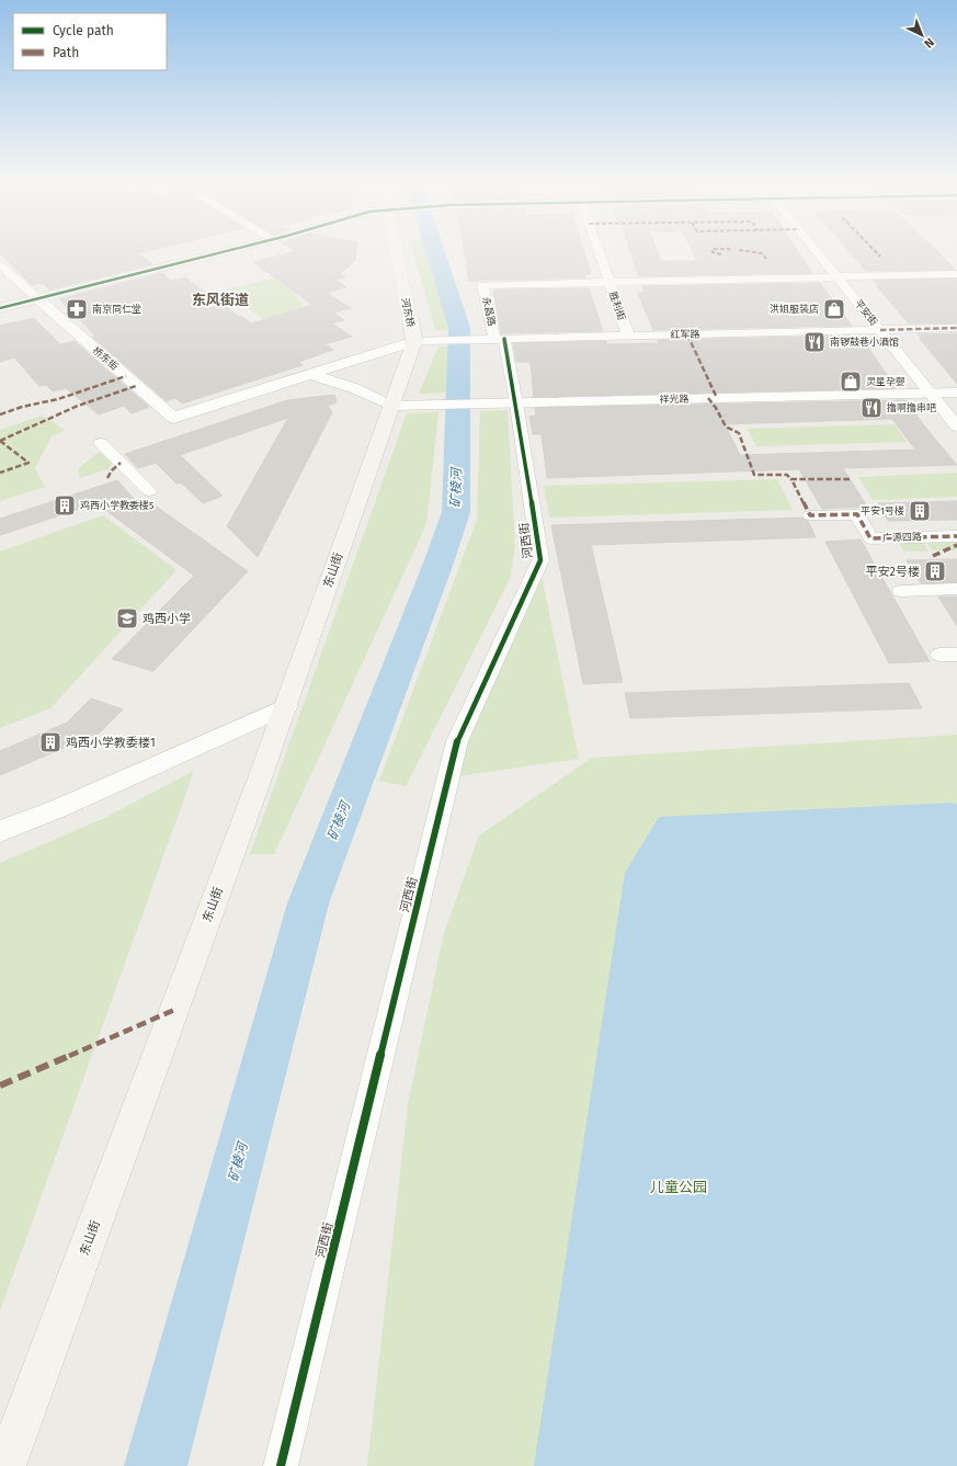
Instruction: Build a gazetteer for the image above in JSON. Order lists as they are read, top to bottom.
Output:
{
  "streets": {
    "main road": ["河东桥", "东山街"],
    "street": [
      "胜利街",
      "永昌路",
      "平安街",
      "红军路",
      "桥东街",
      "祥光路",
      "广源四路",
      "河西街"
    ]
  },
  "crossings": [
    ["胜利街", "永昌路"],
    ["胜利街", "红军路"],
    ["永昌路", "平安街"],
    ["永昌路", "红军路"],
    ["永昌路", "河西街"],
    ["河东桥", "红军路"],
    ["河东桥", "东山街"],
    ["平安街", "红军路"],
    ["平安街", "祥光路"],
    ["红军路", "河西街"],
    ["红军路", "东山街"],
    ["祥光路", "河西街"],
    ["祥光路", "东山街"]
  ],
  "districts": ["东风街道"],
  "water": ["矿棱河"],
  "parks": ["儿童公园"],
  "places": {
    "pharmacy": ["南京同仁堂"],
    "shop": ["洪姐服装店", "灵星孕婴"],
    "restaurant": ["南锣鼓巷小酒馆", "撸啊撸串吧"],
    "building": [
      "鸡西小学教委楼5",
      "平安1号楼",
      "平安2号楼",
      "鸡西小学教委楼1"
    ],
    "school or university": ["鸡西小学"]
  },
  "legend": ["Cycle path", "Path"],
  "north": "bottom right"
}
